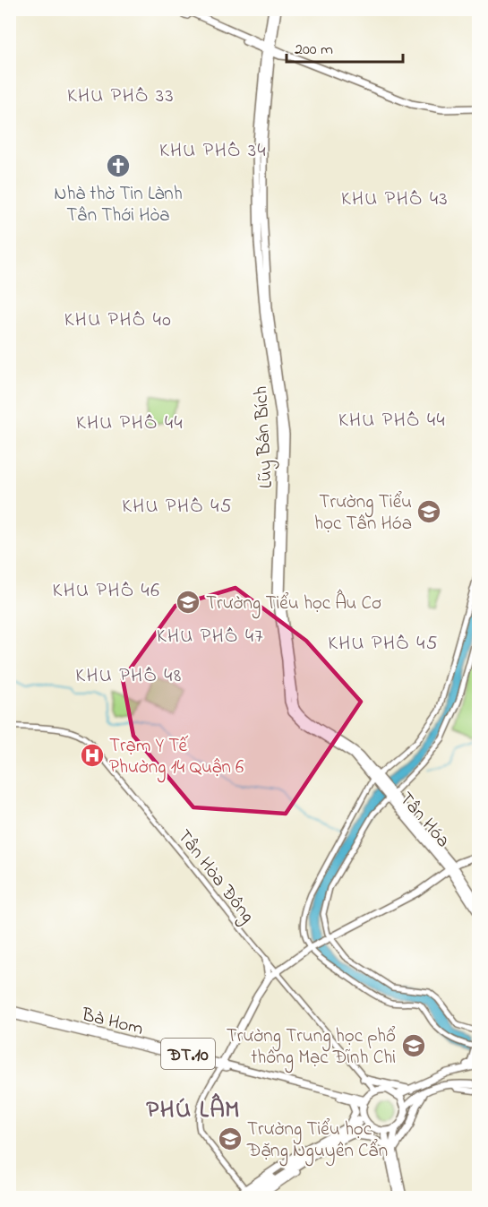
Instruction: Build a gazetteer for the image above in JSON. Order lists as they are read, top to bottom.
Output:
{
  "streets": {
    "main road": [
      "Lũy Bán Bích",
      "Tân Hóa",
      "Bà Hom",
      "ĐT.10"
    ],
    "street": ["Tân Hòa Đông"]
  },
  "crossings": [
    ["Lũy Bán Bích", "Tân Hóa"],
    ["Tân Hòa Đông", "Bà Hom"]
  ],
  "districts": [
    "KHU PHỐ 33",
    "KHU PHỐ 34",
    "KHU PHỐ 43",
    "KHU PHỐ 40",
    "KHU PHỐ 44",
    "KHU PHỐ 44",
    "KHU PHỐ 45",
    "KHU PHỐ 46",
    "KHU PHỐ 47",
    "KHU PHỐ 45",
    "KHU PHỐ 48",
    "PHÚ LÂM"
  ],
  "places": {
    "church": ["Nhà thờ Tin Lành Tân Thới Hòa"],
    "school or university": [
      "Trường Tiểu học Tân Hóa",
      "Trường Tiểu học Âu Cơ",
      "Trường Trung học phổ thông Mạc Đĩnh Chi",
      "Trường Tiểu học Đặng Nguyên Cẩn"
    ],
    "hospital": ["Trạm Y Tế Phường 14 Quận 6"]
  },
  "scale_bar": "200 m"
}
